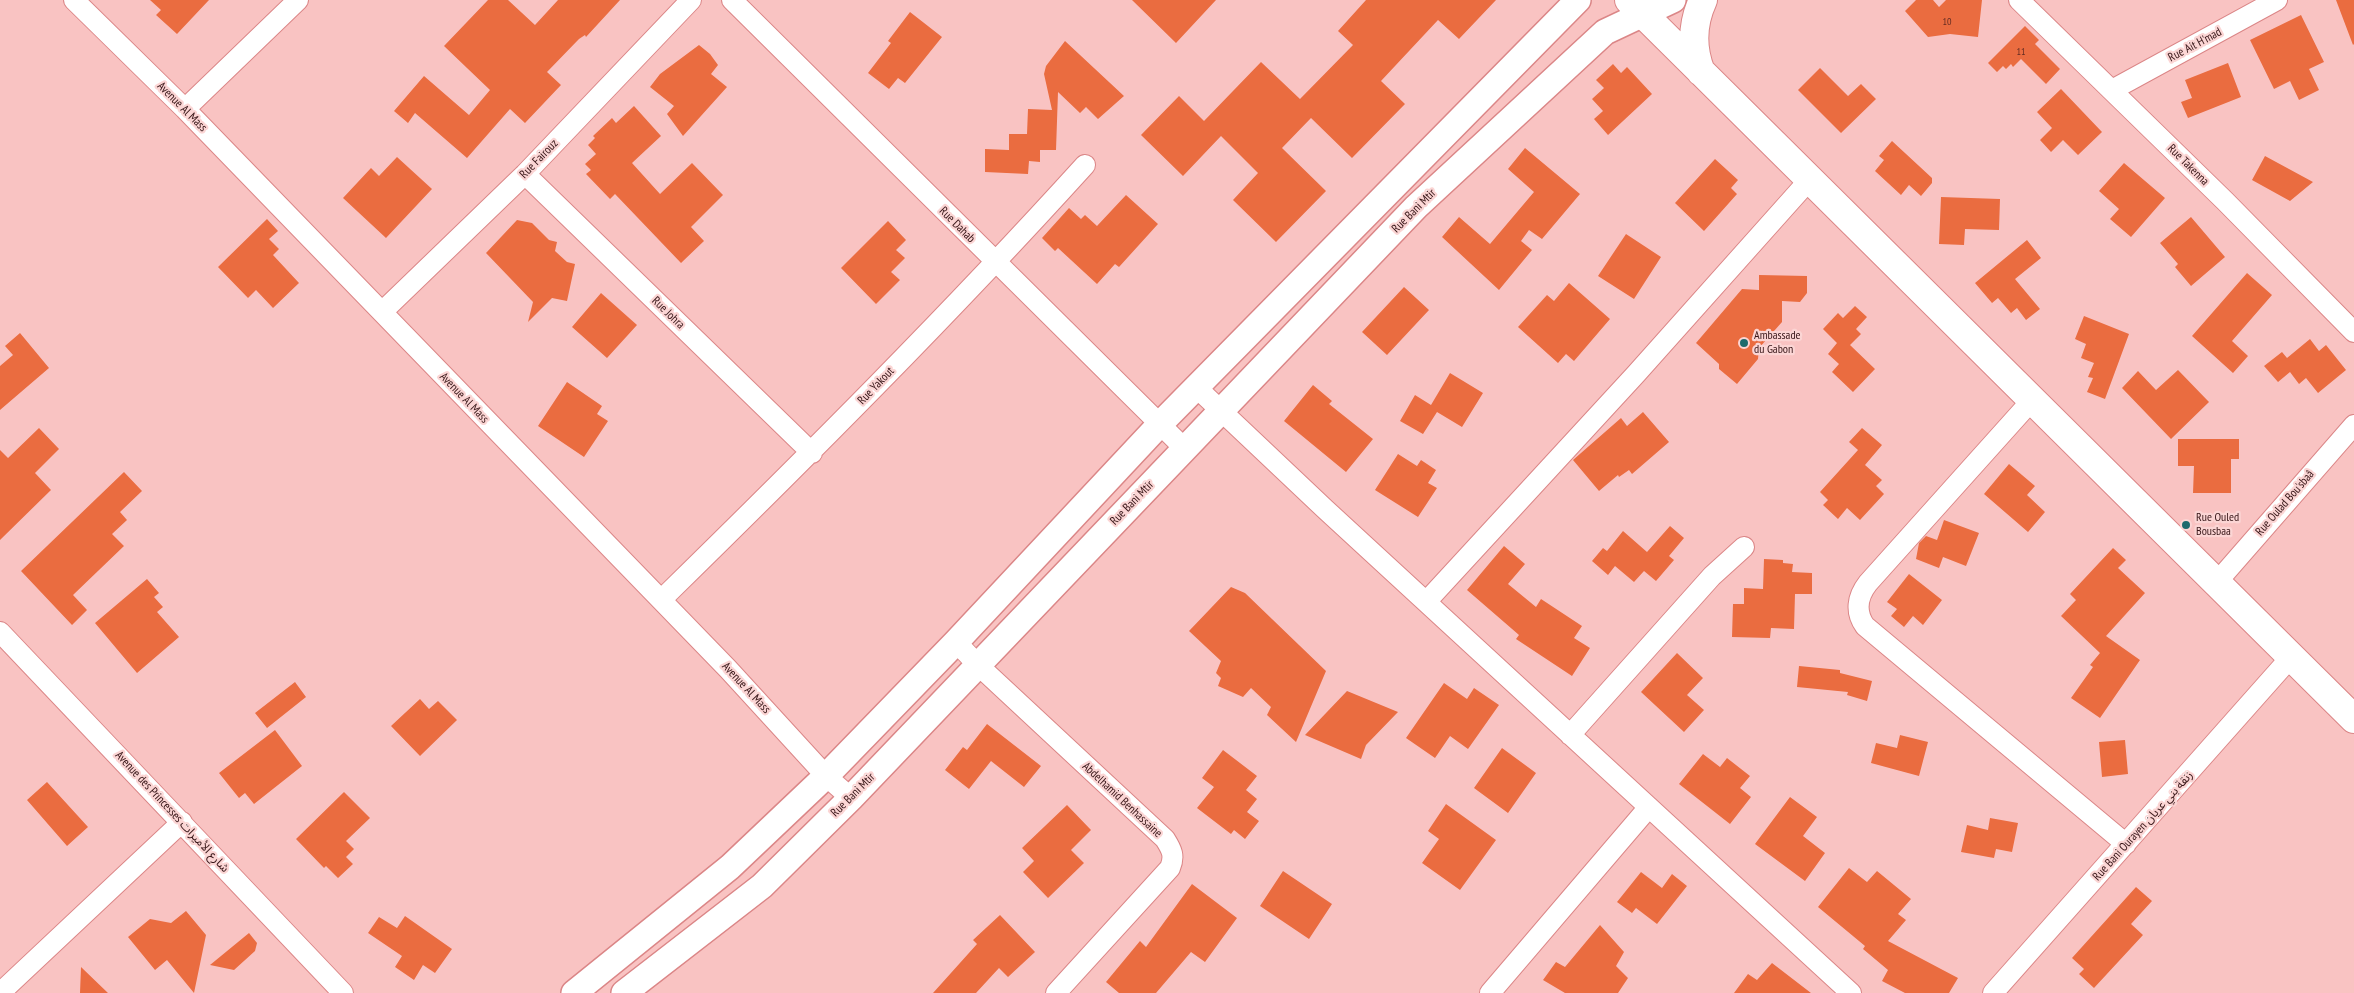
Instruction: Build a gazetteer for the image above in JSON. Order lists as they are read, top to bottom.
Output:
{
  "streets": {
    "street": [
      "Rue Ait H'mad",
      "Avenue Al Mass",
      "Rue Fairouz",
      "Rue Takenna",
      "Rue Bani Mtir",
      "Rue Dahab",
      "Rue Johra",
      "Rue Yakout",
      "Rue Oulad Bou'sbaâ",
      "Abdelhamid Benhassaine",
      "Avenue des Princesses شارع الأميرات",
      "Rue Bani Ourayen زنقة بني عريان"
    ]
  },
  "crossings": [
    ["Rue Ait H'mad", "Rue Takenna"],
    ["Avenue Al Mass", "Rue Fairouz"],
    ["Avenue Al Mass", "Rue Bani Mtir"],
    ["Avenue Al Mass", "Rue Yakout"],
    ["Rue Fairouz", "Rue Johra"],
    ["Rue Bani Mtir", "Rue Dahab"],
    ["Rue Bani Mtir", "Abdelhamid Benhassaine"],
    ["Rue Dahab", "Rue Yakout"],
    ["Rue Johra", "Rue Yakout"]
  ],
  "places": ["Ambassade du Gabon", "Rue Ouled Bousbaa"],
  "house_numbers": ["10", "11"]
}
